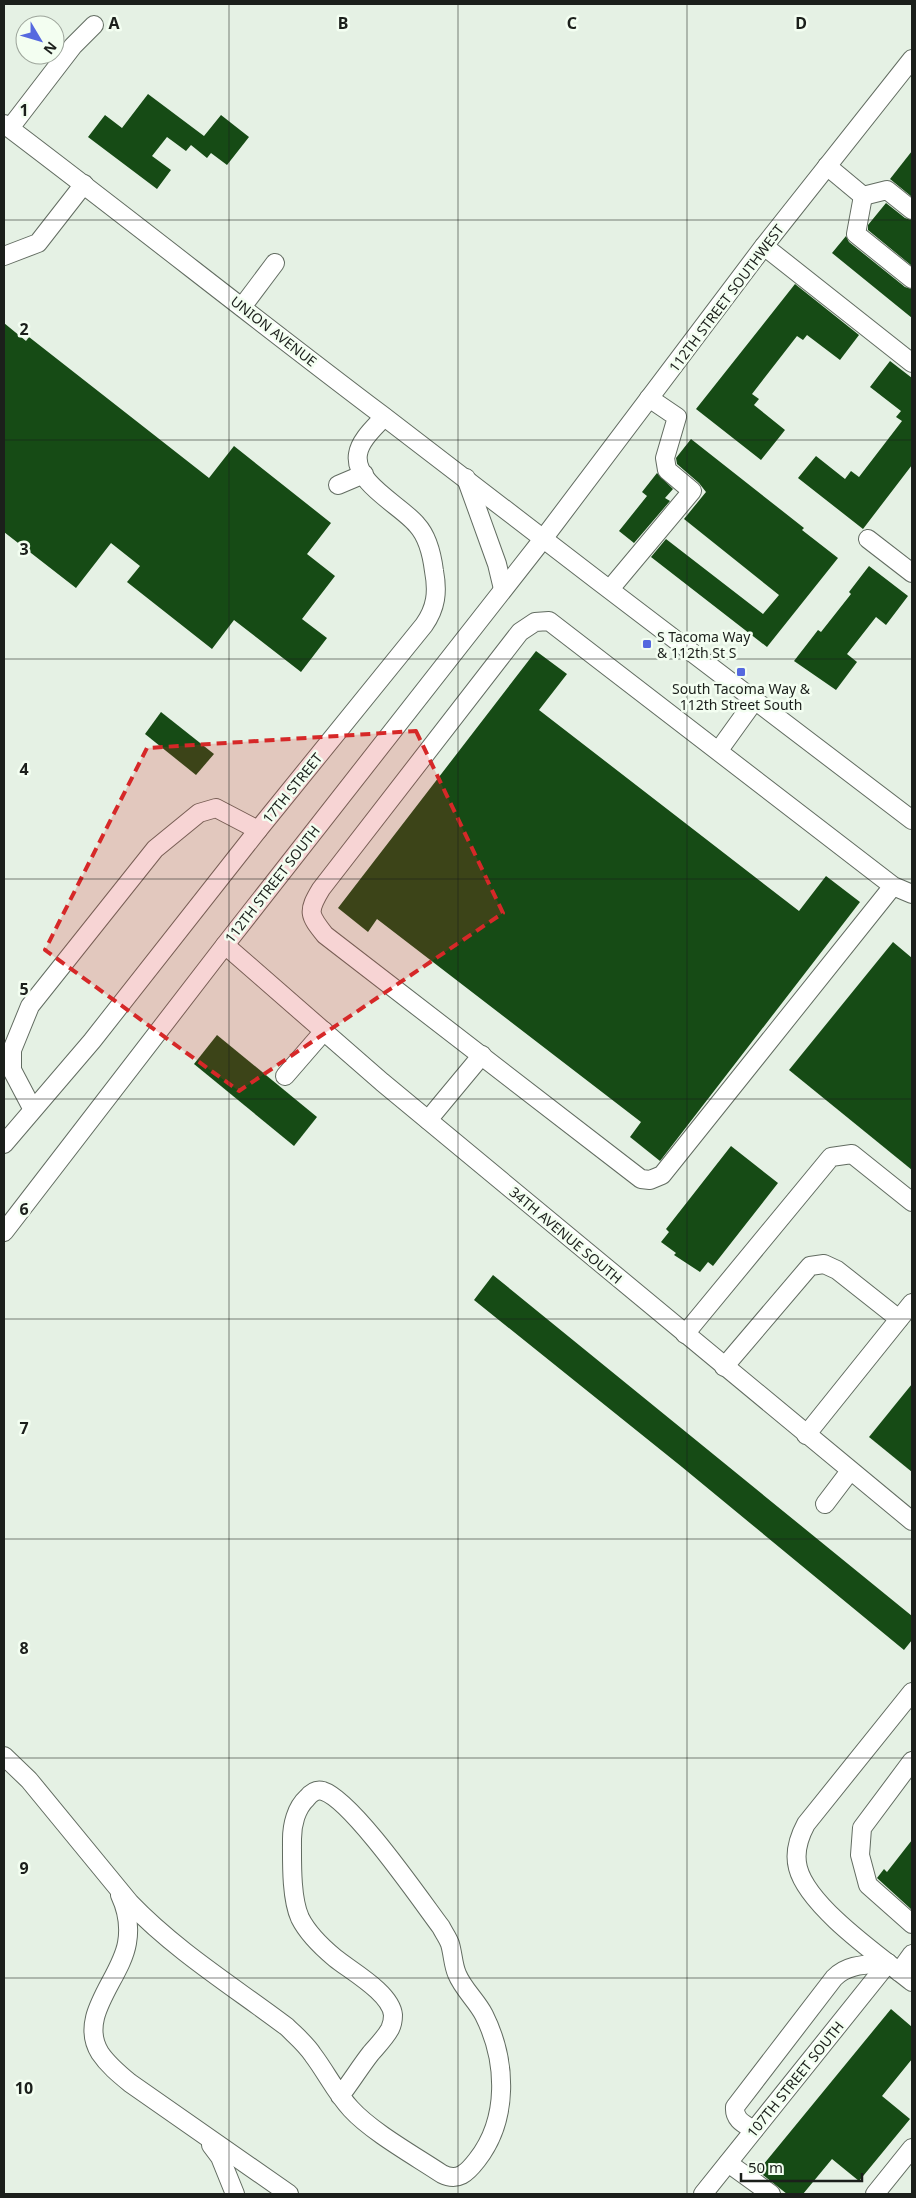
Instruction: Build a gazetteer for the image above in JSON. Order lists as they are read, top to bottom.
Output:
{
  "streets": {
    "street": [
      "112TH STREET SOUTHWEST",
      "UNION AVENUE",
      "17TH STREET",
      "112TH STREET SOUTH",
      "34TH AVENUE SOUTH",
      "107TH STREET SOUTH"
    ]
  },
  "crossings": [
    ["112TH STREET SOUTHWEST", "UNION AVENUE"],
    ["112TH STREET SOUTHWEST", "112TH STREET SOUTH"],
    ["UNION AVENUE", "17TH STREET"],
    ["UNION AVENUE", "112TH STREET SOUTH"],
    ["112TH STREET SOUTH", "34TH AVENUE SOUTH"]
  ],
  "places": {
    "transit": ["S Tacoma Way & 112th St S", "South Tacoma Way & 112th Street South"]
  },
  "scale_bar": "50 m",
  "north": "bottom right",
  "grid": {
    "columns": [
      "A",
      "B",
      "C",
      "D"
    ],
    "rows": [
      "1",
      "2",
      "3",
      "4",
      "5",
      "6",
      "7",
      "8",
      "9",
      "10"
    ]
  }
}
